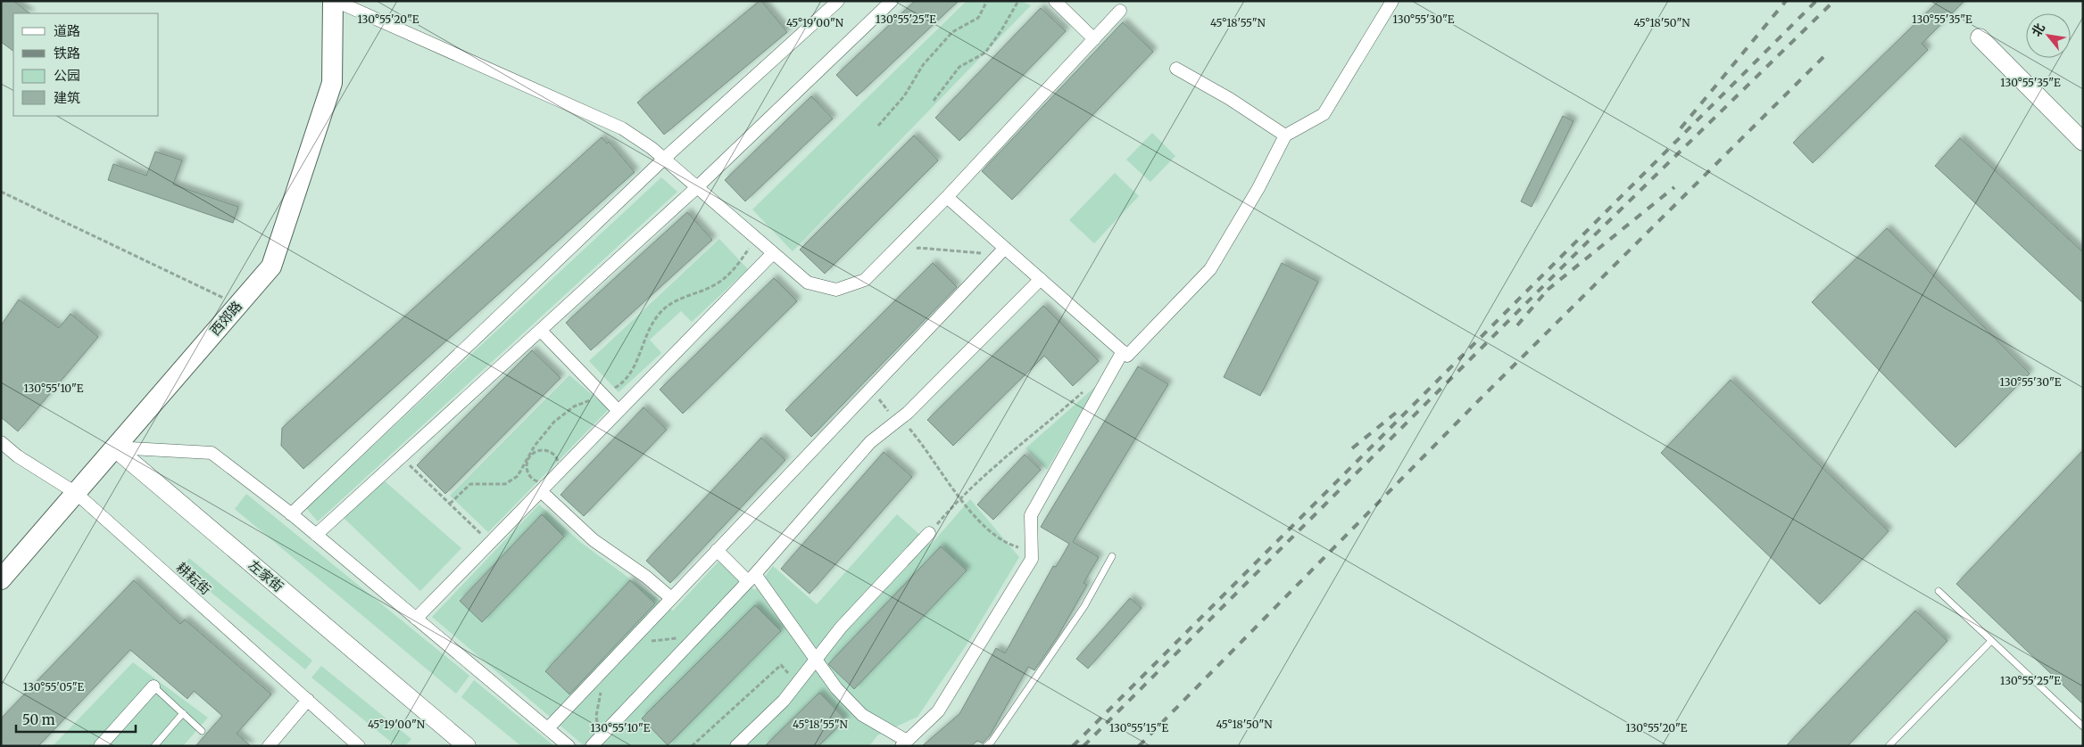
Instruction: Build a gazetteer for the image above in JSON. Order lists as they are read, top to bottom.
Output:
{
  "streets": {
    "main road": ["西郊路", "左家街"],
    "street": ["耕耘街"]
  },
  "crossings": [
    ["西郊路", "左家街"],
    ["西郊路", "耕耘街"]
  ],
  "legend": [
    "道路",
    "铁路",
    "公园",
    "建筑"
  ],
  "scale_bar": "50 m",
  "north": "top left",
  "coordinates": [
    "130°55'20\"E",
    "130°55'25\"E",
    "130°55'30\"E",
    "130°55'35\"E",
    "45°19'00\"N",
    "45°18'55\"N",
    "45°18'50\"N",
    "130°55'10\"E",
    "130°55'05\"E",
    "130°55'15\"E"
  ]
}
